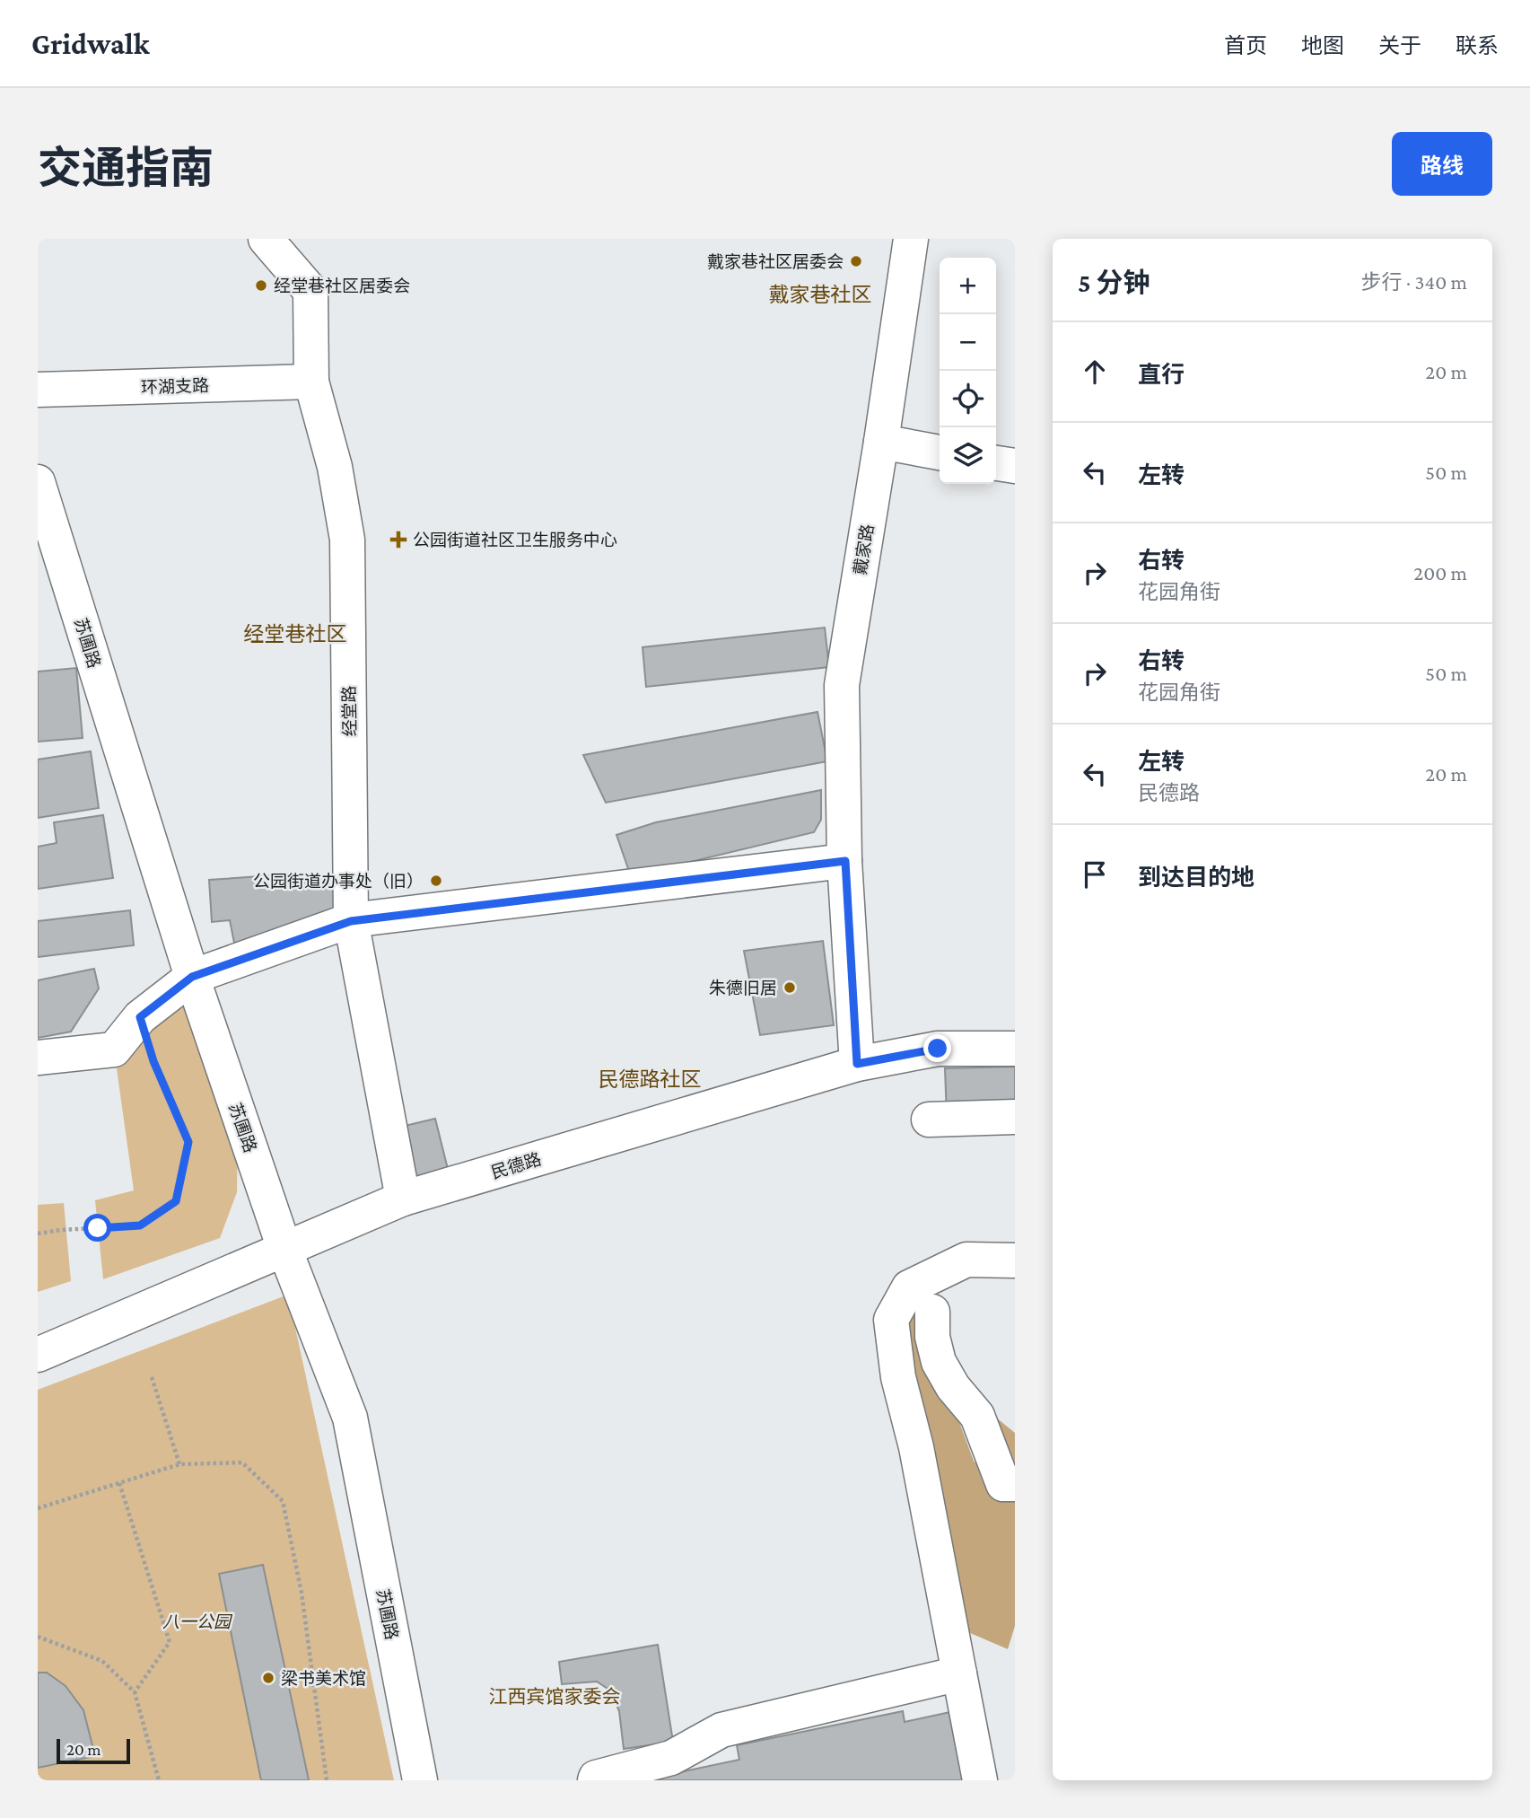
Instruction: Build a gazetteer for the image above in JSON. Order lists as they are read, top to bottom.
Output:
{
  "streets": {
    "main road": [
      "环湖支路",
      "戴家路",
      "苏圃路",
      "经堂路",
      "民德路"
    ]
  },
  "crossings": [
    ["环湖支路", "经堂路"],
    ["戴家路", "民德路"],
    ["苏圃路", "民德路"],
    ["经堂路", "民德路"]
  ],
  "districts": [
    "戴家巷社区",
    "经堂巷社区",
    "民德路社区",
    "江西宾馆家委会"
  ],
  "parks": ["八一公园"],
  "places": {
    "other": [
      "戴家巷社区居委会",
      "经堂巷社区居委会",
      "公园街道办事处（旧）",
      "朱德旧居",
      "梁书美术馆"
    ],
    "health": ["公园街道社区卫生服务中心"]
  },
  "scale_bar": "20 m",
  "page": {
    "header": "Gridwalk",
    "nav": [
      "首页",
      "地图",
      "关于",
      "联系"
    ],
    "title": "交通指南",
    "buttons": "路线",
    "heading": ["5 分钟", "步行 · 340 m"],
    "map_buttons": ["+", "−"],
    "list": [
      ["直行", "20 m"],
      ["左转", "50 m"],
      ["右转", "花园角街", "200 m"],
      ["右转", "花园角街", "50 m"],
      ["左转", "民德路", "20 m"],
      "到达目的地"
    ],
    "scale": "20 m"
  }
}
